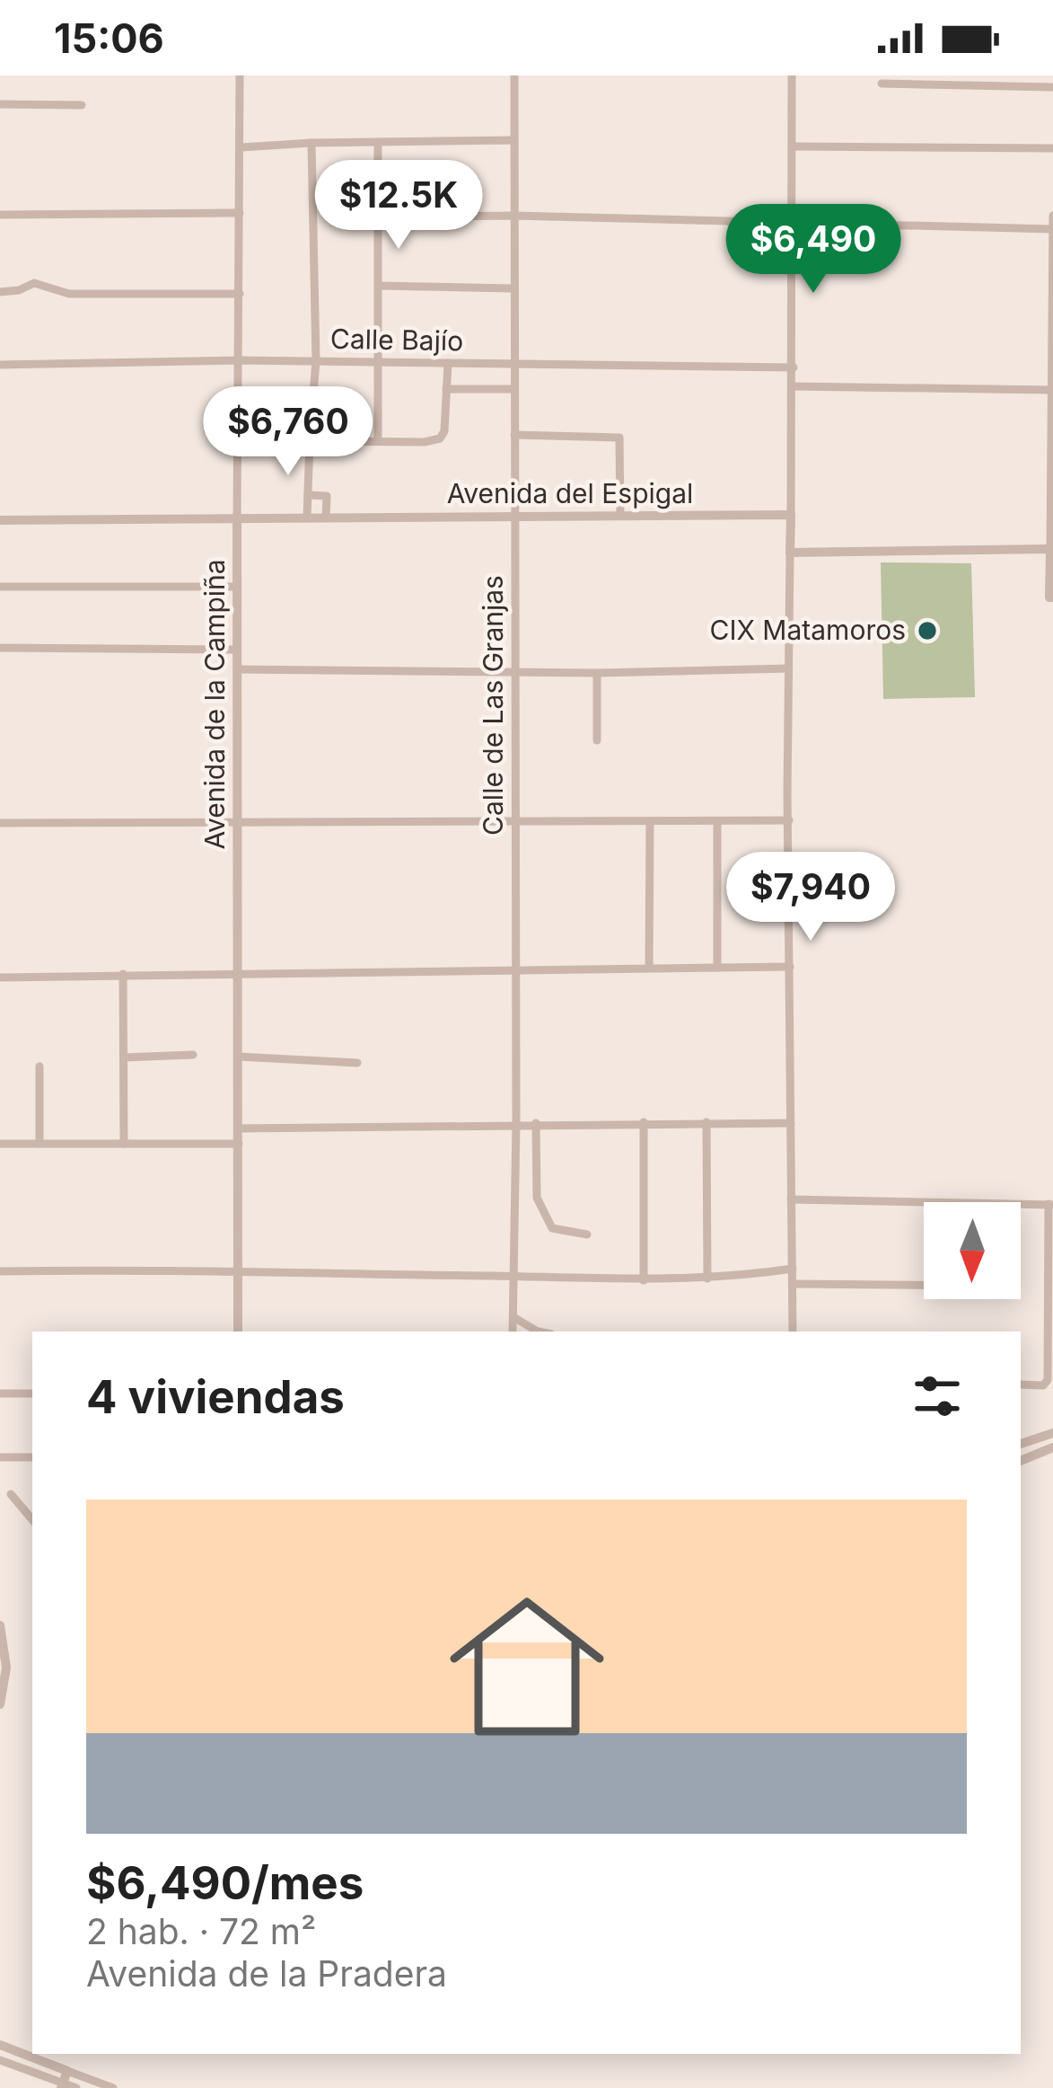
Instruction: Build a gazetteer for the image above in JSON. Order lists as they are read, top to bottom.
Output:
{
  "streets": {
    "street": [
      "Calle Bajío",
      "Avenida del Espigal",
      "Avenida de la Campiña",
      "Calle de Las Granjas"
    ]
  },
  "crossings": [
    ["Calle Bajío", "Avenida de la Campiña"],
    ["Calle Bajío", "Calle de Las Granjas"],
    ["Avenida del Espigal", "Avenida de la Campiña"],
    ["Avenida del Espigal", "Calle de Las Granjas"]
  ],
  "places": ["CIX Matamoros"],
  "north": "bottom",
  "page": {
    "status": "15:06",
    "price": [
      "$12.5K",
      "$6,490",
      "$6,760",
      "$7,940"
    ],
    "heading": "4 viviendas",
    "list": [
      {
        "name": "$6,490/mes",
        "note": "2 hab. · 72 m² · Avenida de la Pradera"
      }
    ]
  }
}
